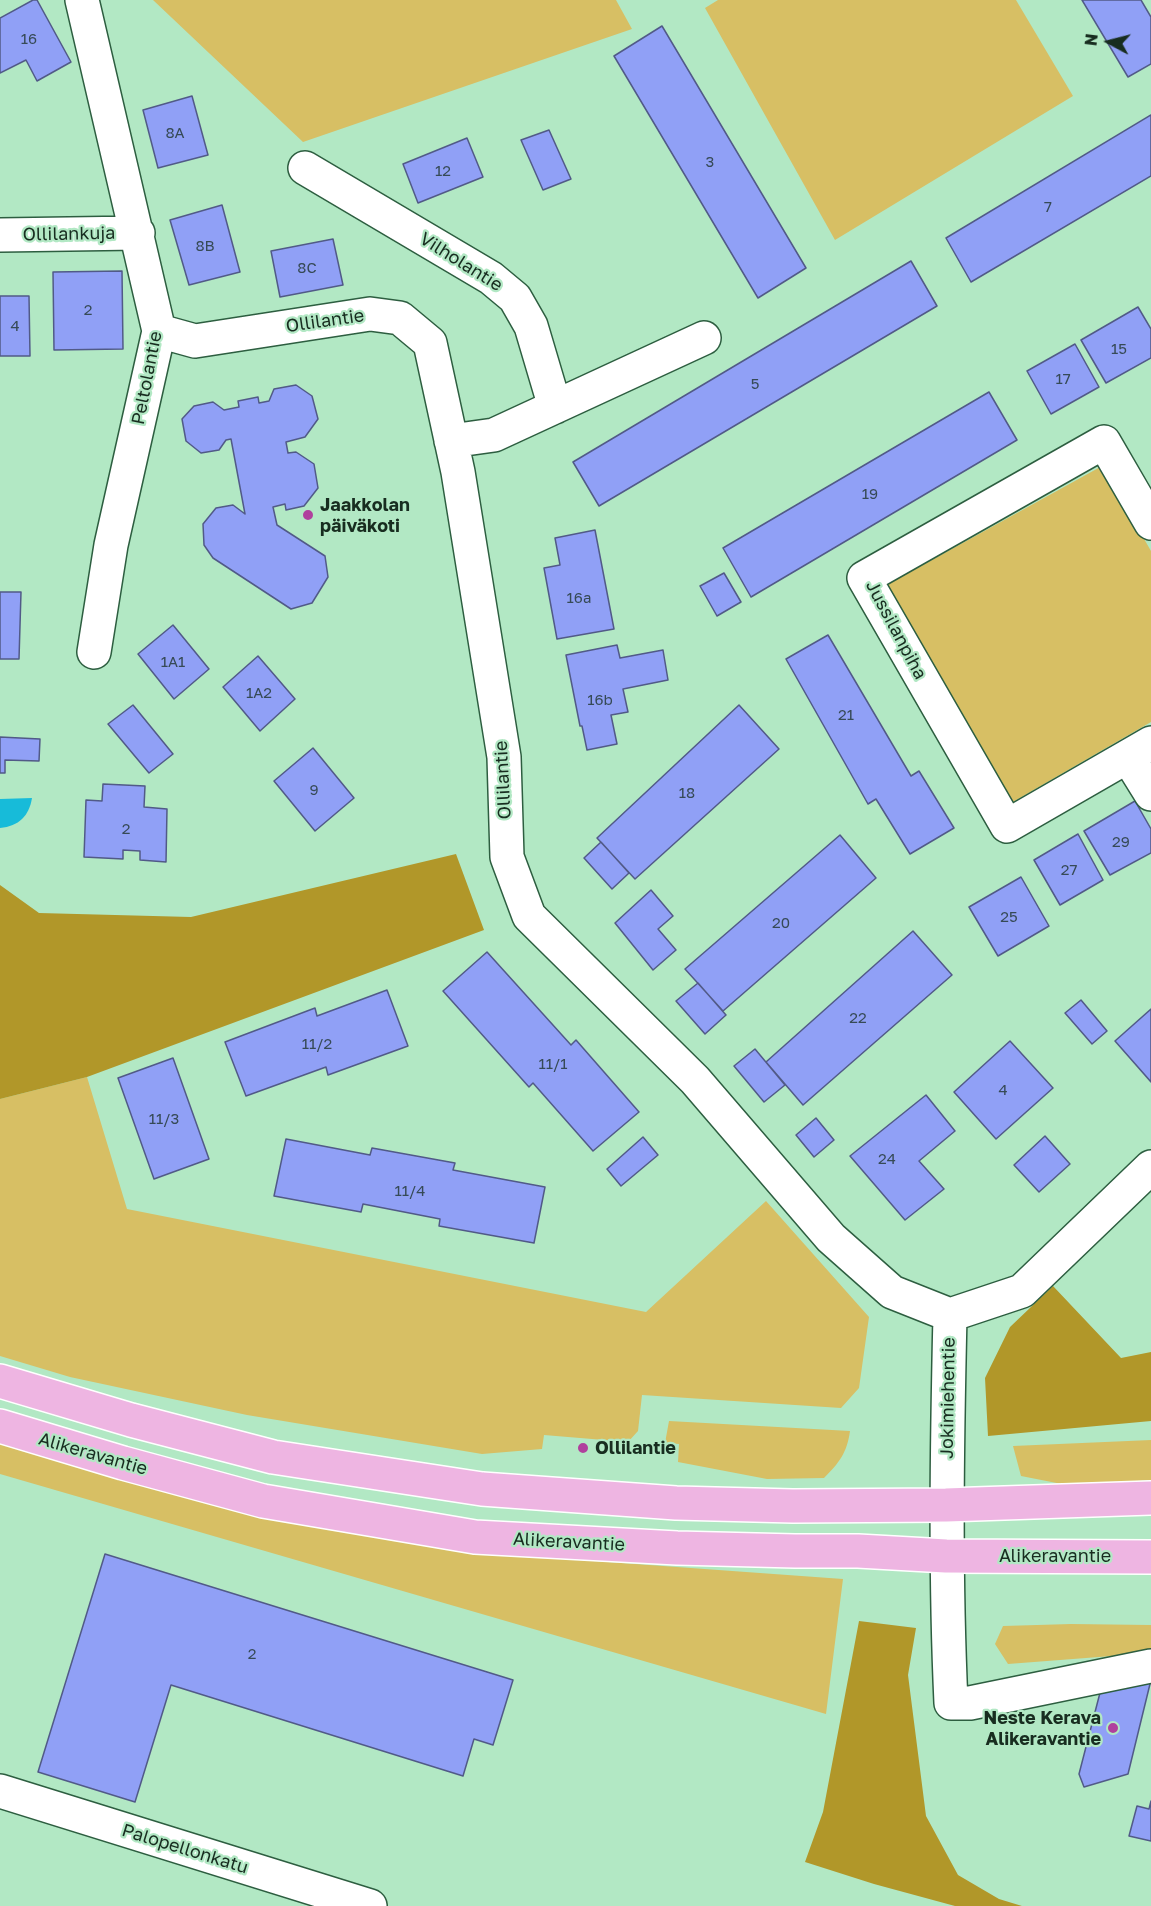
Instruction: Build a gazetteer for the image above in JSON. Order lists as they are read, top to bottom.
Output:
{
  "streets": {
    "main road": ["Alikeravantie"],
    "street": [
      "Ollilankuja",
      "Vilholantie",
      "Ollilantie",
      "Peltolantie",
      "Jussilanpiha",
      "Jokimiehentie",
      "Palopellonkatu"
    ]
  },
  "crossings": [
    ["Ollilankuja", "Peltolantie"],
    ["Ollilantie", "Peltolantie"],
    ["Ollilantie", "Jokimiehentie"],
    ["Jokimiehentie", "Alikeravantie"]
  ],
  "places": ["Jaakkolan päiväkoti", "Ollilantie", "Neste Kerava Alikeravantie"],
  "house_numbers": [
    "16",
    "8A",
    "3",
    "12",
    "7",
    "8B",
    "8C",
    "2",
    "4",
    "15",
    "17",
    "5",
    "19",
    "16a",
    "1A1",
    "1A2",
    "16b",
    "21",
    "9",
    "18",
    "2",
    "29",
    "27",
    "25",
    "20",
    "22",
    "11/2",
    "11/1",
    "4",
    "11/3",
    "24",
    "11/4",
    "2"
  ],
  "north": "left"
}
